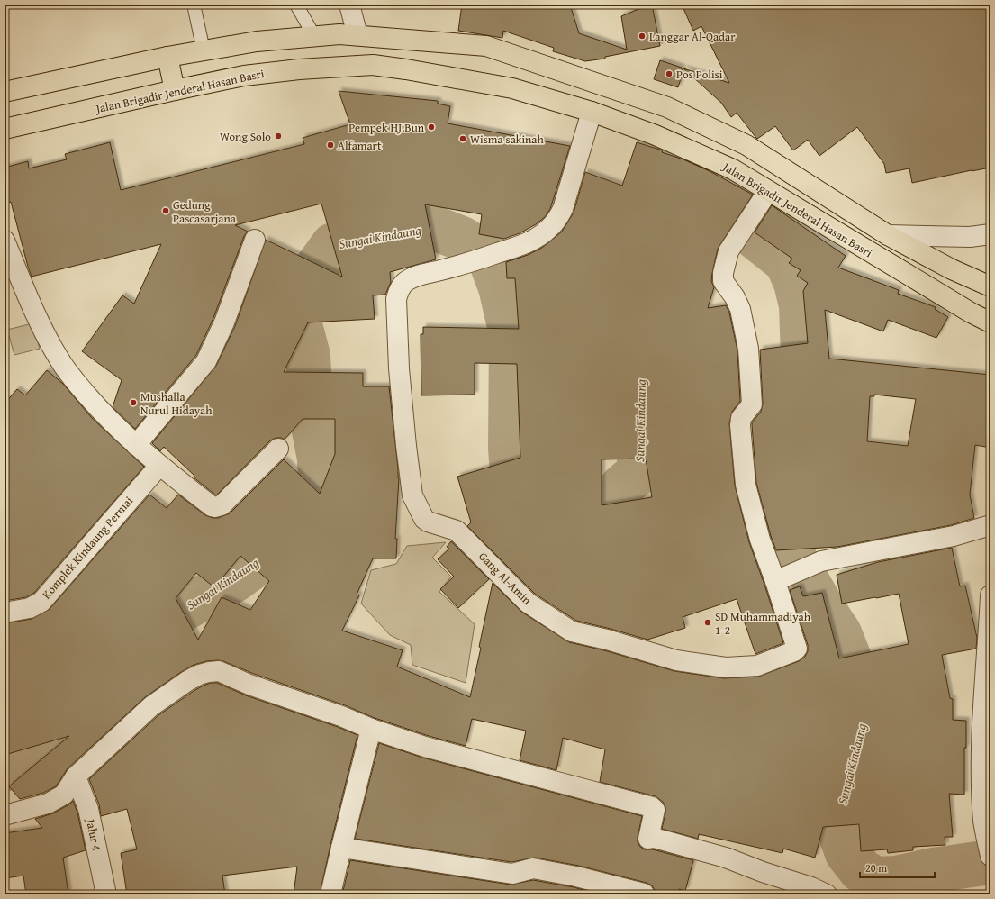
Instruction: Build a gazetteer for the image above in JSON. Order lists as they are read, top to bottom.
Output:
{
  "streets": {
    "highway": ["Jalan Brigadir Jenderal Hasan Basri"],
    "street": ["Komplek Kindaung Permai", "Gang Al-Amin", "Jalur 4"]
  },
  "crossings": [
    ["Jalan Brigadir Jenderal Hasan Basri", "Gang Al-Amin"]
  ],
  "water": ["Sungai Kindaung"],
  "places": [
    "Langgar Al-Qadar",
    "Pos Polisi",
    "Pempek HJ.Bun",
    "Wong Solo",
    "Wisma sakinah",
    "Alfamart",
    "Gedung Pascasarjana",
    "Mushalla Nurul Hidayah",
    "SD Muhammadiyah 1-2"
  ],
  "scale_bar": "20 m"
}
